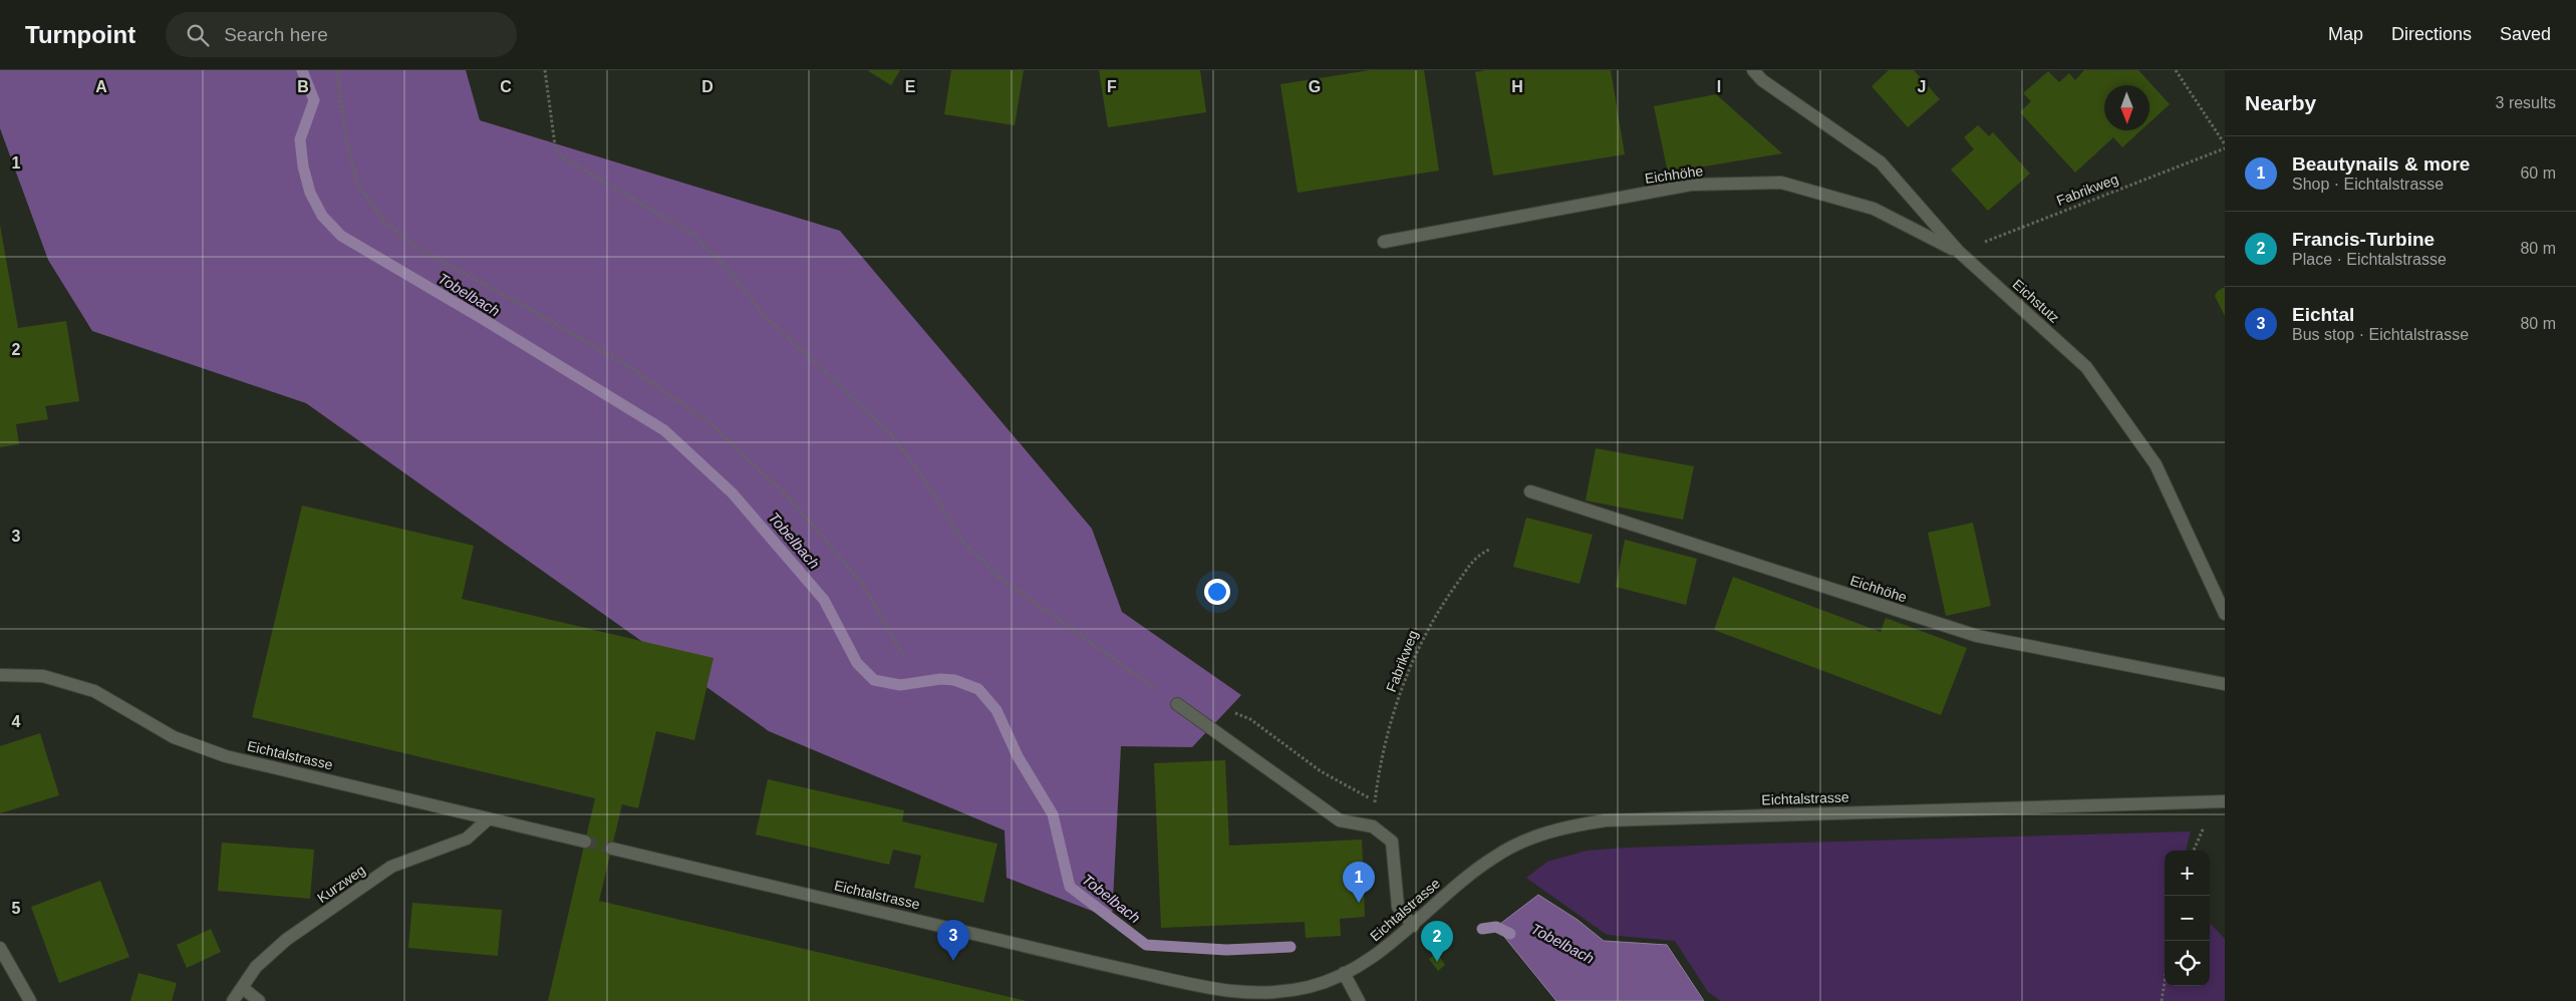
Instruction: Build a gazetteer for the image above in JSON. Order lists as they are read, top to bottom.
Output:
{
  "streets": {
    "street": [
      "Eichhöhe",
      "Eichstutz",
      "Eichtalstrasse",
      "Kurzweg"
    ],
    "path": ["Fabrikweg"]
  },
  "crossings": [
    ["Eichhöhe", "Fabrikweg"],
    ["Eichhöhe", "Eichstutz"],
    ["Fabrikweg", "Eichstutz"],
    ["Eichtalstrasse", "Kurzweg"]
  ],
  "water": ["Tobelbach"],
  "north": "bottom",
  "page": {
    "header": "Turnpoint",
    "search": "Search here",
    "nav": ["Map", "Directions", "Saved"],
    "heading": ["Nearby", "3 results"],
    "list": [
      {
        "mark": "1",
        "name": "Beautynails & more",
        "note": "Shop · Eichtalstrasse",
        "value": "60 m"
      },
      {
        "mark": "2",
        "name": "Francis-Turbine",
        "note": "Place · Eichtalstrasse",
        "value": "80 m"
      },
      {
        "mark": "3",
        "name": "Eichtal",
        "note": "Bus stop · Eichtalstrasse",
        "value": "80 m"
      }
    ],
    "map_buttons": ["+", "−"],
    "pins": ["1", "3", "2"]
  },
  "grid": {
    "columns": [
      "A",
      "B",
      "C",
      "D",
      "E",
      "F",
      "G",
      "H",
      "I",
      "J"
    ],
    "rows": [
      "1",
      "2",
      "3",
      "4",
      "5"
    ]
  }
}
